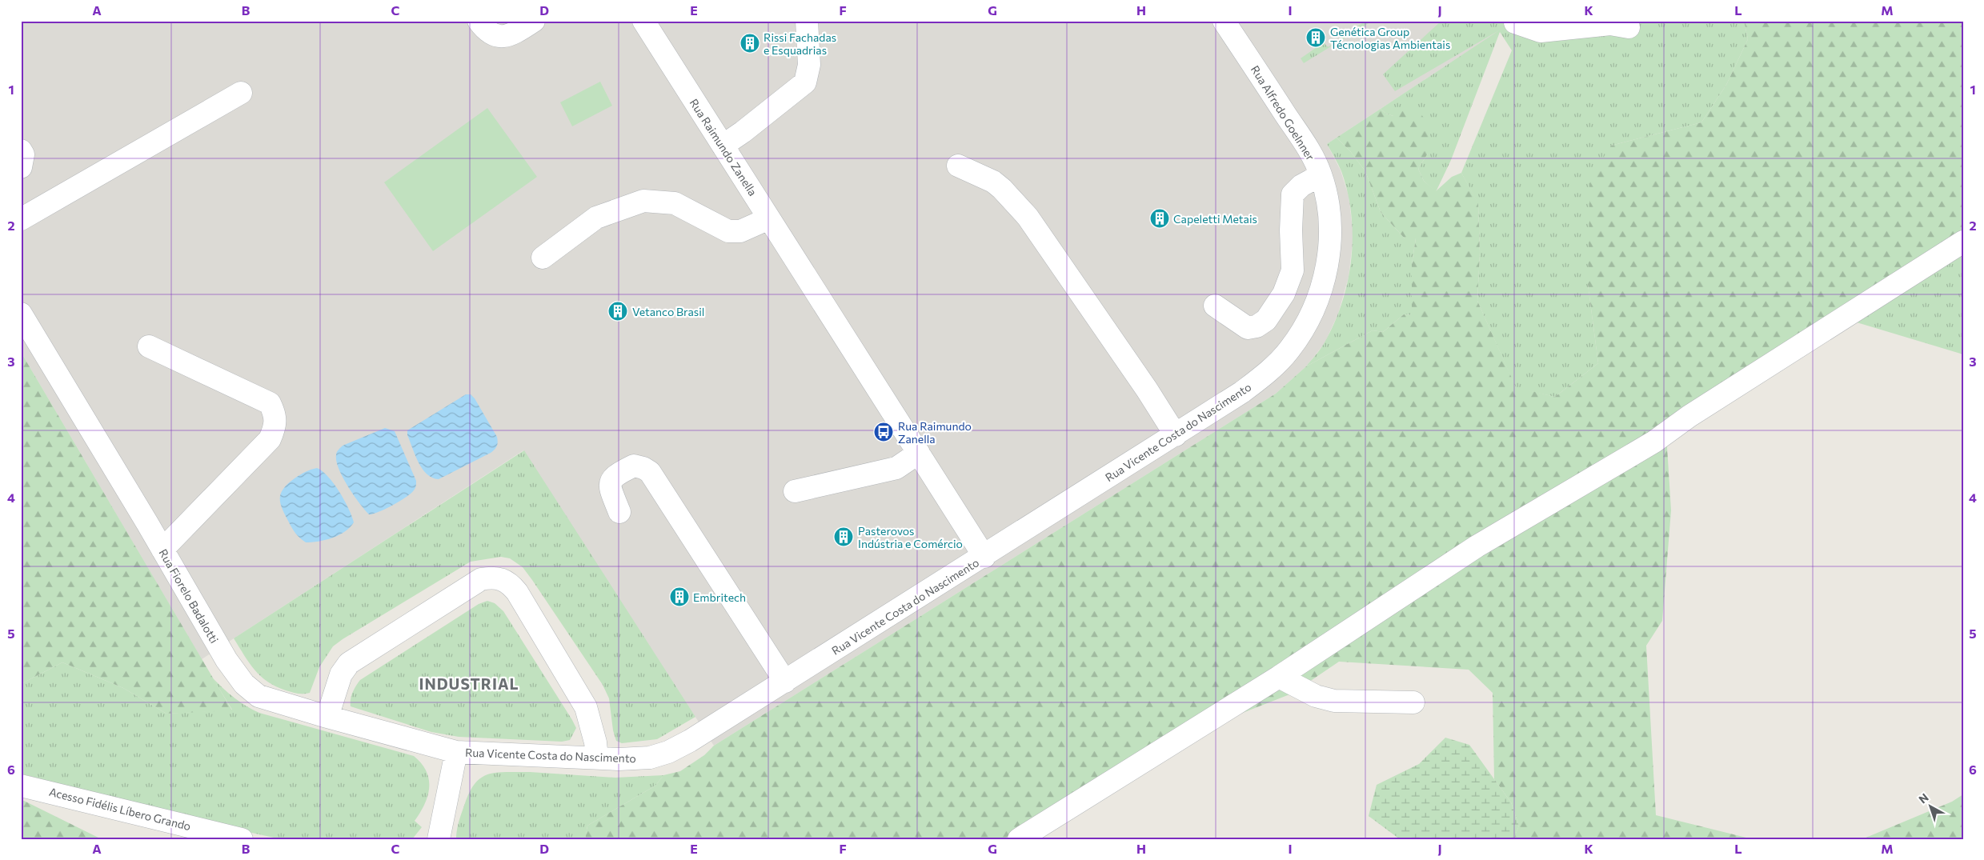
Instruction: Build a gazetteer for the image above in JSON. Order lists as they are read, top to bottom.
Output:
{
  "streets": {
    "street": [
      "Rua Alfredo Goelnner",
      "Rua Raimundo Zanella",
      "Rua Vicente Costa do Nascimento",
      "Rua Fiorelo Badalotti",
      "Acesso Fidélis Líbero Grando"
    ]
  },
  "crossings": [
    ["Rua Alfredo Goelnner", "Rua Vicente Costa do Nascimento"],
    ["Rua Raimundo Zanella", "Rua Vicente Costa do Nascimento"],
    ["Rua Vicente Costa do Nascimento", "Rua Fiorelo Badalotti"]
  ],
  "districts": ["INDUSTRIAL"],
  "places": {
    "building": [
      "Genética Group Técnologias Ambientais",
      "Rissi Fachadas e Esquadrias",
      "Capeletti Metais",
      "Vetanco Brasil",
      "Pasterovos Indústria e Comércio",
      "Embritech"
    ],
    "bus stop": ["Rua Raimundo Zanella"]
  },
  "north": "top left",
  "grid": {
    "columns": [
      "A",
      "B",
      "C",
      "D",
      "E",
      "F",
      "G",
      "H",
      "I",
      "J",
      "K",
      "L",
      "M"
    ],
    "rows": [
      "1",
      "2",
      "3",
      "4",
      "5",
      "6"
    ]
  }
}
